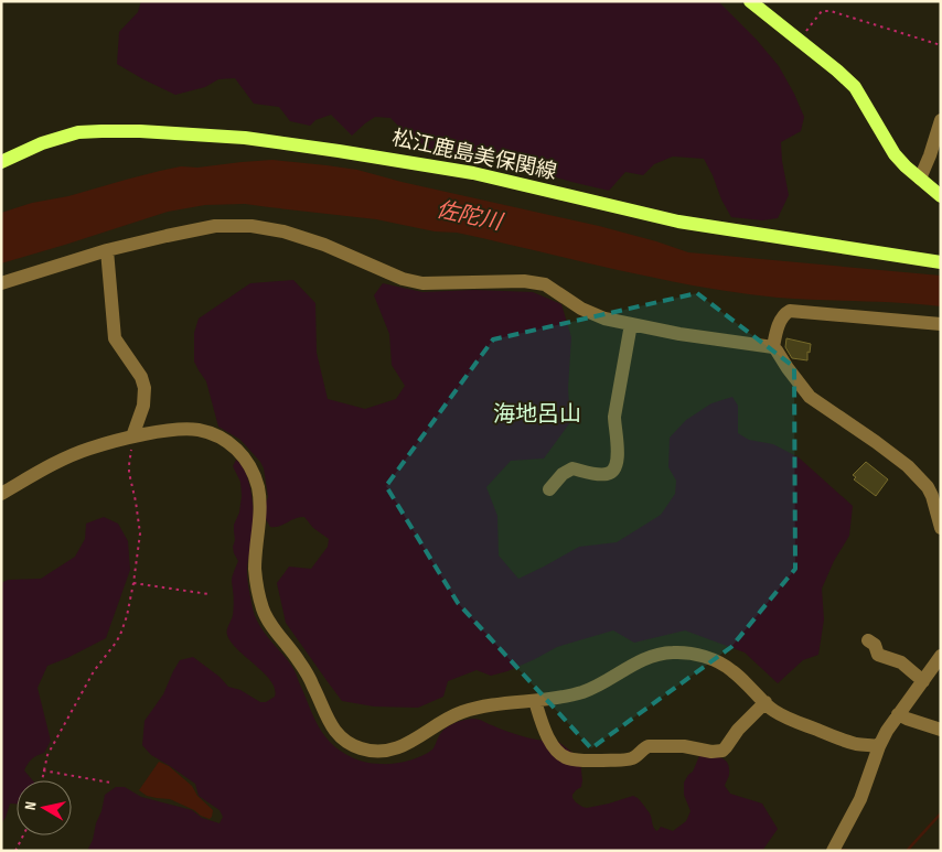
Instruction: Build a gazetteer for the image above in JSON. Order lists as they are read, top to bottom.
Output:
{
  "streets": {
    "main road": ["松江鹿島美保関線"]
  },
  "districts": ["海地呂山"],
  "water": ["佐陀川"],
  "north": "left"
}
